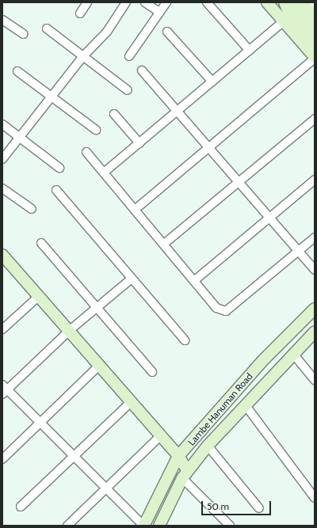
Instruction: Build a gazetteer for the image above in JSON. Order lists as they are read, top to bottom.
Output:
{
  "streets": {
    "main road": ["Lambe Hanuman Road"]
  },
  "scale_bar": "50 m"
}
